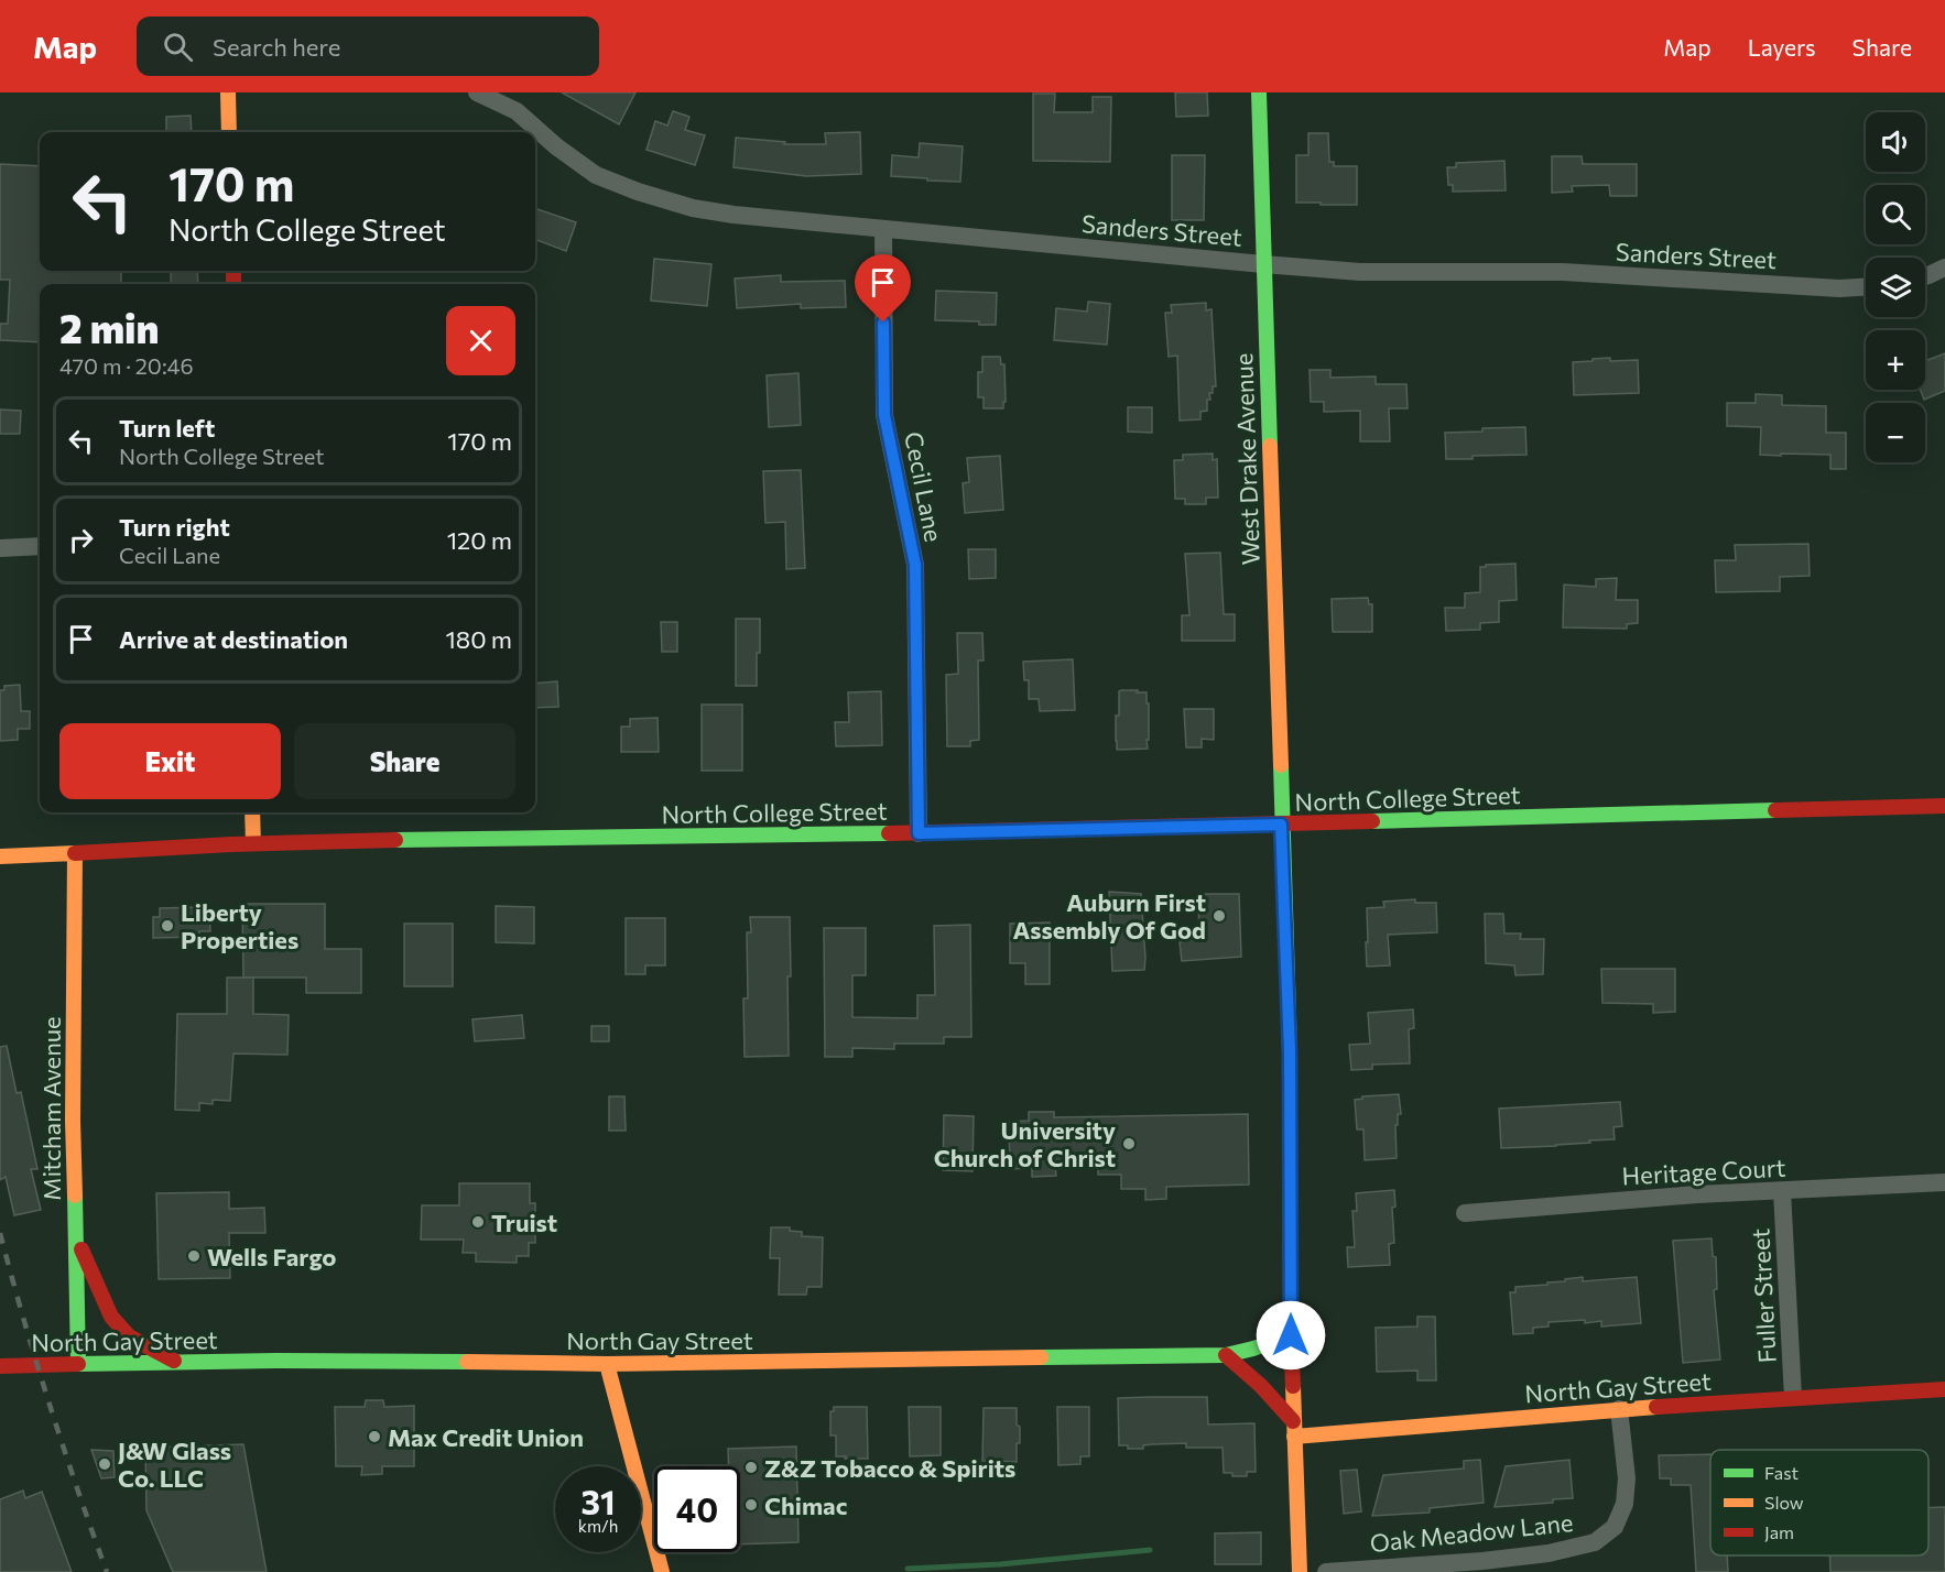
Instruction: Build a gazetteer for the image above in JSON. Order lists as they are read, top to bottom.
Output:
{
  "streets": {
    "main road": [
      "West Drake Avenue",
      "North College Street",
      "Mitcham Avenue",
      "North Gay Street"
    ],
    "street": [
      "Sanders Street",
      "Cecil Lane",
      "Heritage Court",
      "Fuller Street",
      "Oak Meadow Lane"
    ]
  },
  "crossings": [
    ["Sanders Street", "West Drake Avenue"],
    ["Sanders Street", "Cecil Lane"],
    ["West Drake Avenue", "North College Street"],
    ["West Drake Avenue", "North Gay Street"],
    ["Cecil Lane", "North College Street"],
    ["North College Street", "Mitcham Avenue"],
    ["Mitcham Avenue", "North Gay Street"],
    ["Heritage Court", "Fuller Street"],
    ["Fuller Street", "North Gay Street"],
    ["North Gay Street", "Oak Meadow Lane"]
  ],
  "places": [
    "Auburn First Assembly Of God",
    "Liberty Properties",
    "University Church of Christ",
    "Truist",
    "Wells Fargo",
    "Max Credit Union",
    "J&W Glass Co. LLC",
    "Z&Z Tobacco & Spirits",
    "Chimac"
  ],
  "legend": ["Fast", "Slow", "Jam"],
  "page": {
    "header": "Map",
    "search": "Search here",
    "nav": ["Map", "Layers", "Share"],
    "map_buttons": ["+", "−"],
    "turn": ["170 m", "North College Street"],
    "heading": ["2 min", "470 m · 20:46"],
    "list": [
      {
        "name": "Turn left",
        "note": "North College Street",
        "value": "170 m"
      },
      {
        "name": "Turn right",
        "note": "Cecil Lane",
        "value": "120 m"
      },
      {
        "name": "Arrive at destination",
        "value": "180 m"
      }
    ],
    "buttons": ["Exit", "Share"],
    "speed": "31 km/h",
    "limit": "40"
  }
}
